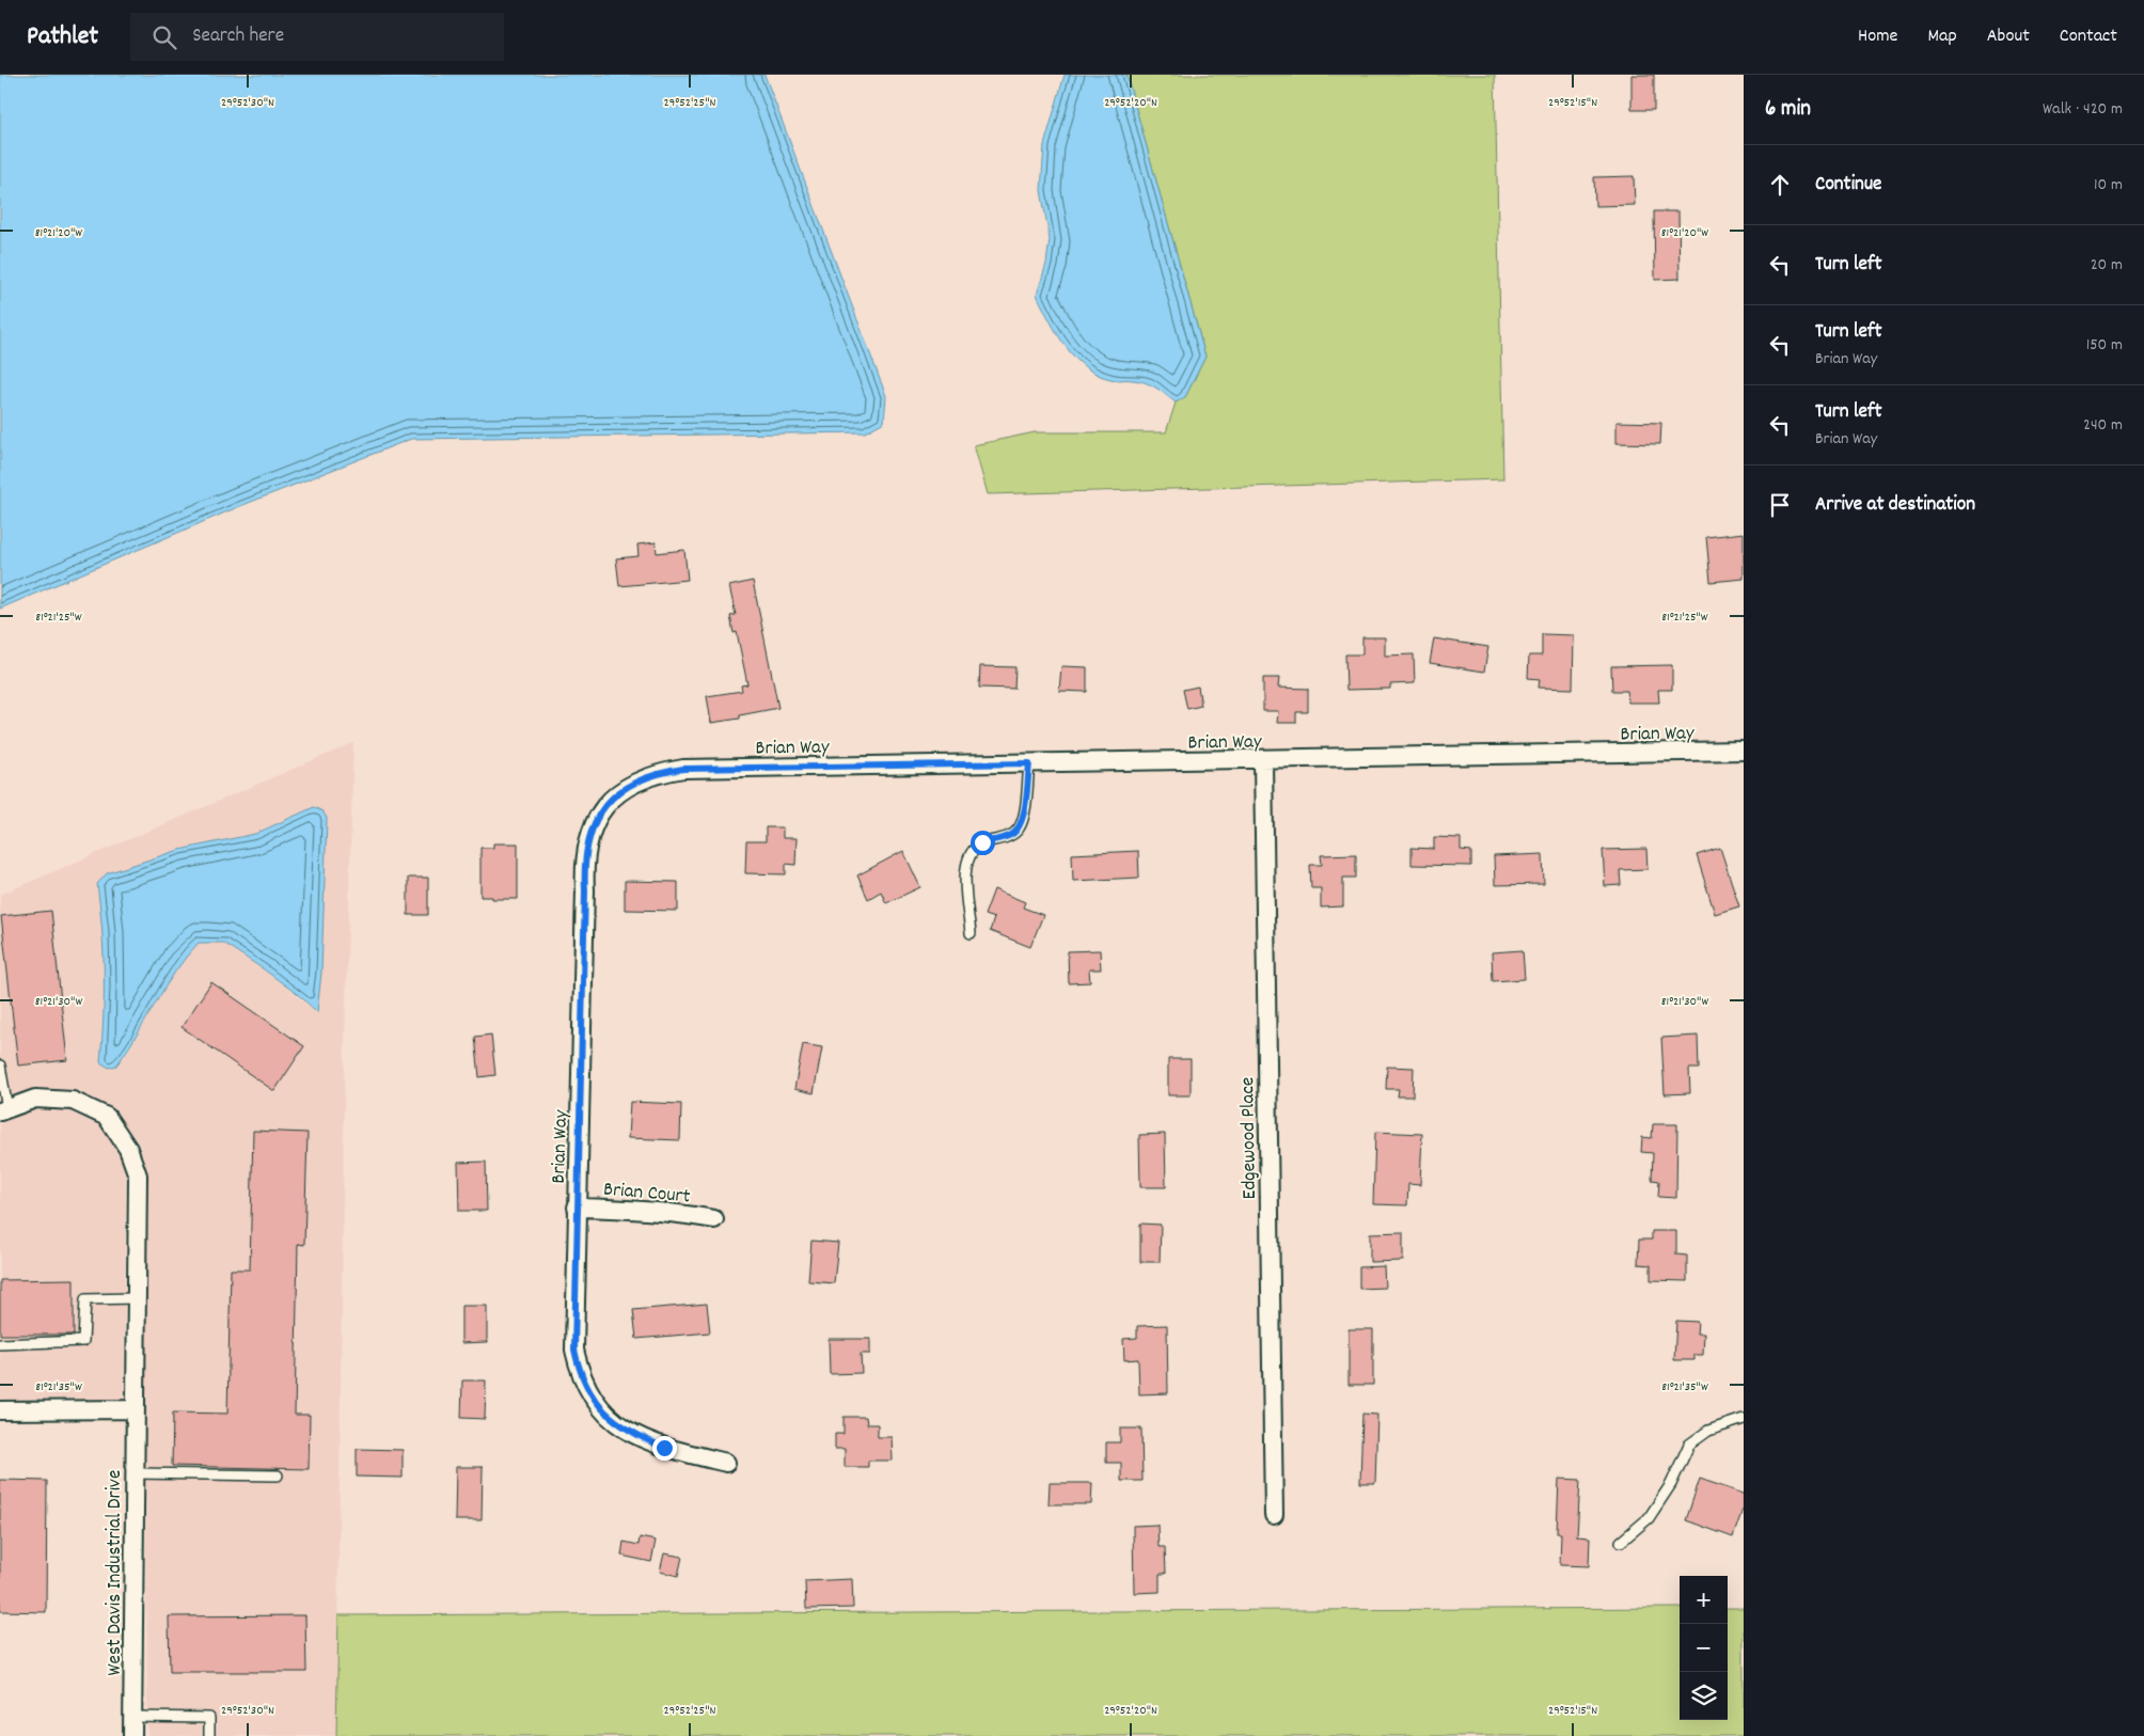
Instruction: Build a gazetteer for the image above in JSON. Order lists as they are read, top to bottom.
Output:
{
  "streets": {
    "street": [
      "Brian Way",
      "Edgewood Place",
      "Brian Court",
      "West Davis Industrial Drive"
    ]
  },
  "crossings": [
    ["Brian Way", "Edgewood Place"],
    ["Brian Way", "Brian Court"]
  ],
  "page": {
    "header": "Pathlet",
    "search": "Search here",
    "nav": [
      "Home",
      "Map",
      "About",
      "Contact"
    ],
    "heading": ["6 min", "Walk · 420 m"],
    "list": [
      ["Continue", "10 m"],
      ["Turn left", "20 m"],
      ["Turn left", "Brian Way", "150 m"],
      ["Turn left", "Brian Way", "240 m"],
      "Arrive at destination"
    ],
    "map_buttons": ["+", "−"]
  },
  "coordinates": [
    "29°52'30\"N",
    "29°52'25\"N",
    "29°52'20\"N",
    "29°52'15\"N",
    "81°21'20\"W",
    "81°21'25\"W",
    "81°21'30\"W",
    "81°21'35\"W"
  ]
}
